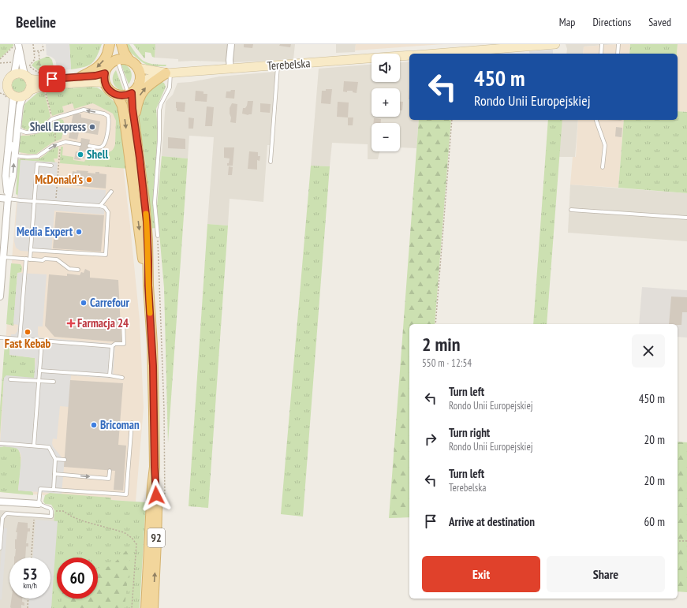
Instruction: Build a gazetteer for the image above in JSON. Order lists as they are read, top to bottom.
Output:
{
  "streets": {
    "main road": ["92"],
    "street": ["Terebelska"]
  },
  "places": {
    "other": [
      "Shell Express",
      "Shell",
      "McDonald's",
      "Media Expert",
      "Carrefour",
      "Fast Kebab",
      "Bricoman"
    ],
    "health": ["Farmacja 24"]
  },
  "page": {
    "header": "Beeline",
    "nav": ["Map", "Directions", "Saved"],
    "map_buttons": ["+", "−"],
    "turn": ["450 m", "Rondo Unii Europejskiej"],
    "heading": ["2 min", "550 m · 12:54"],
    "list": [
      {
        "name": "Turn left",
        "note": "Rondo Unii Europejskiej",
        "value": "450 m"
      },
      {
        "name": "Turn right",
        "note": "Rondo Unii Europejskiej",
        "value": "20 m"
      },
      {
        "name": "Turn left",
        "note": "Terebelska",
        "value": "20 m"
      },
      {
        "name": "Arrive at destination",
        "value": "60 m"
      }
    ],
    "buttons": ["Exit", "Share"],
    "speed": "53 km/h",
    "limit": "60"
  }
}
